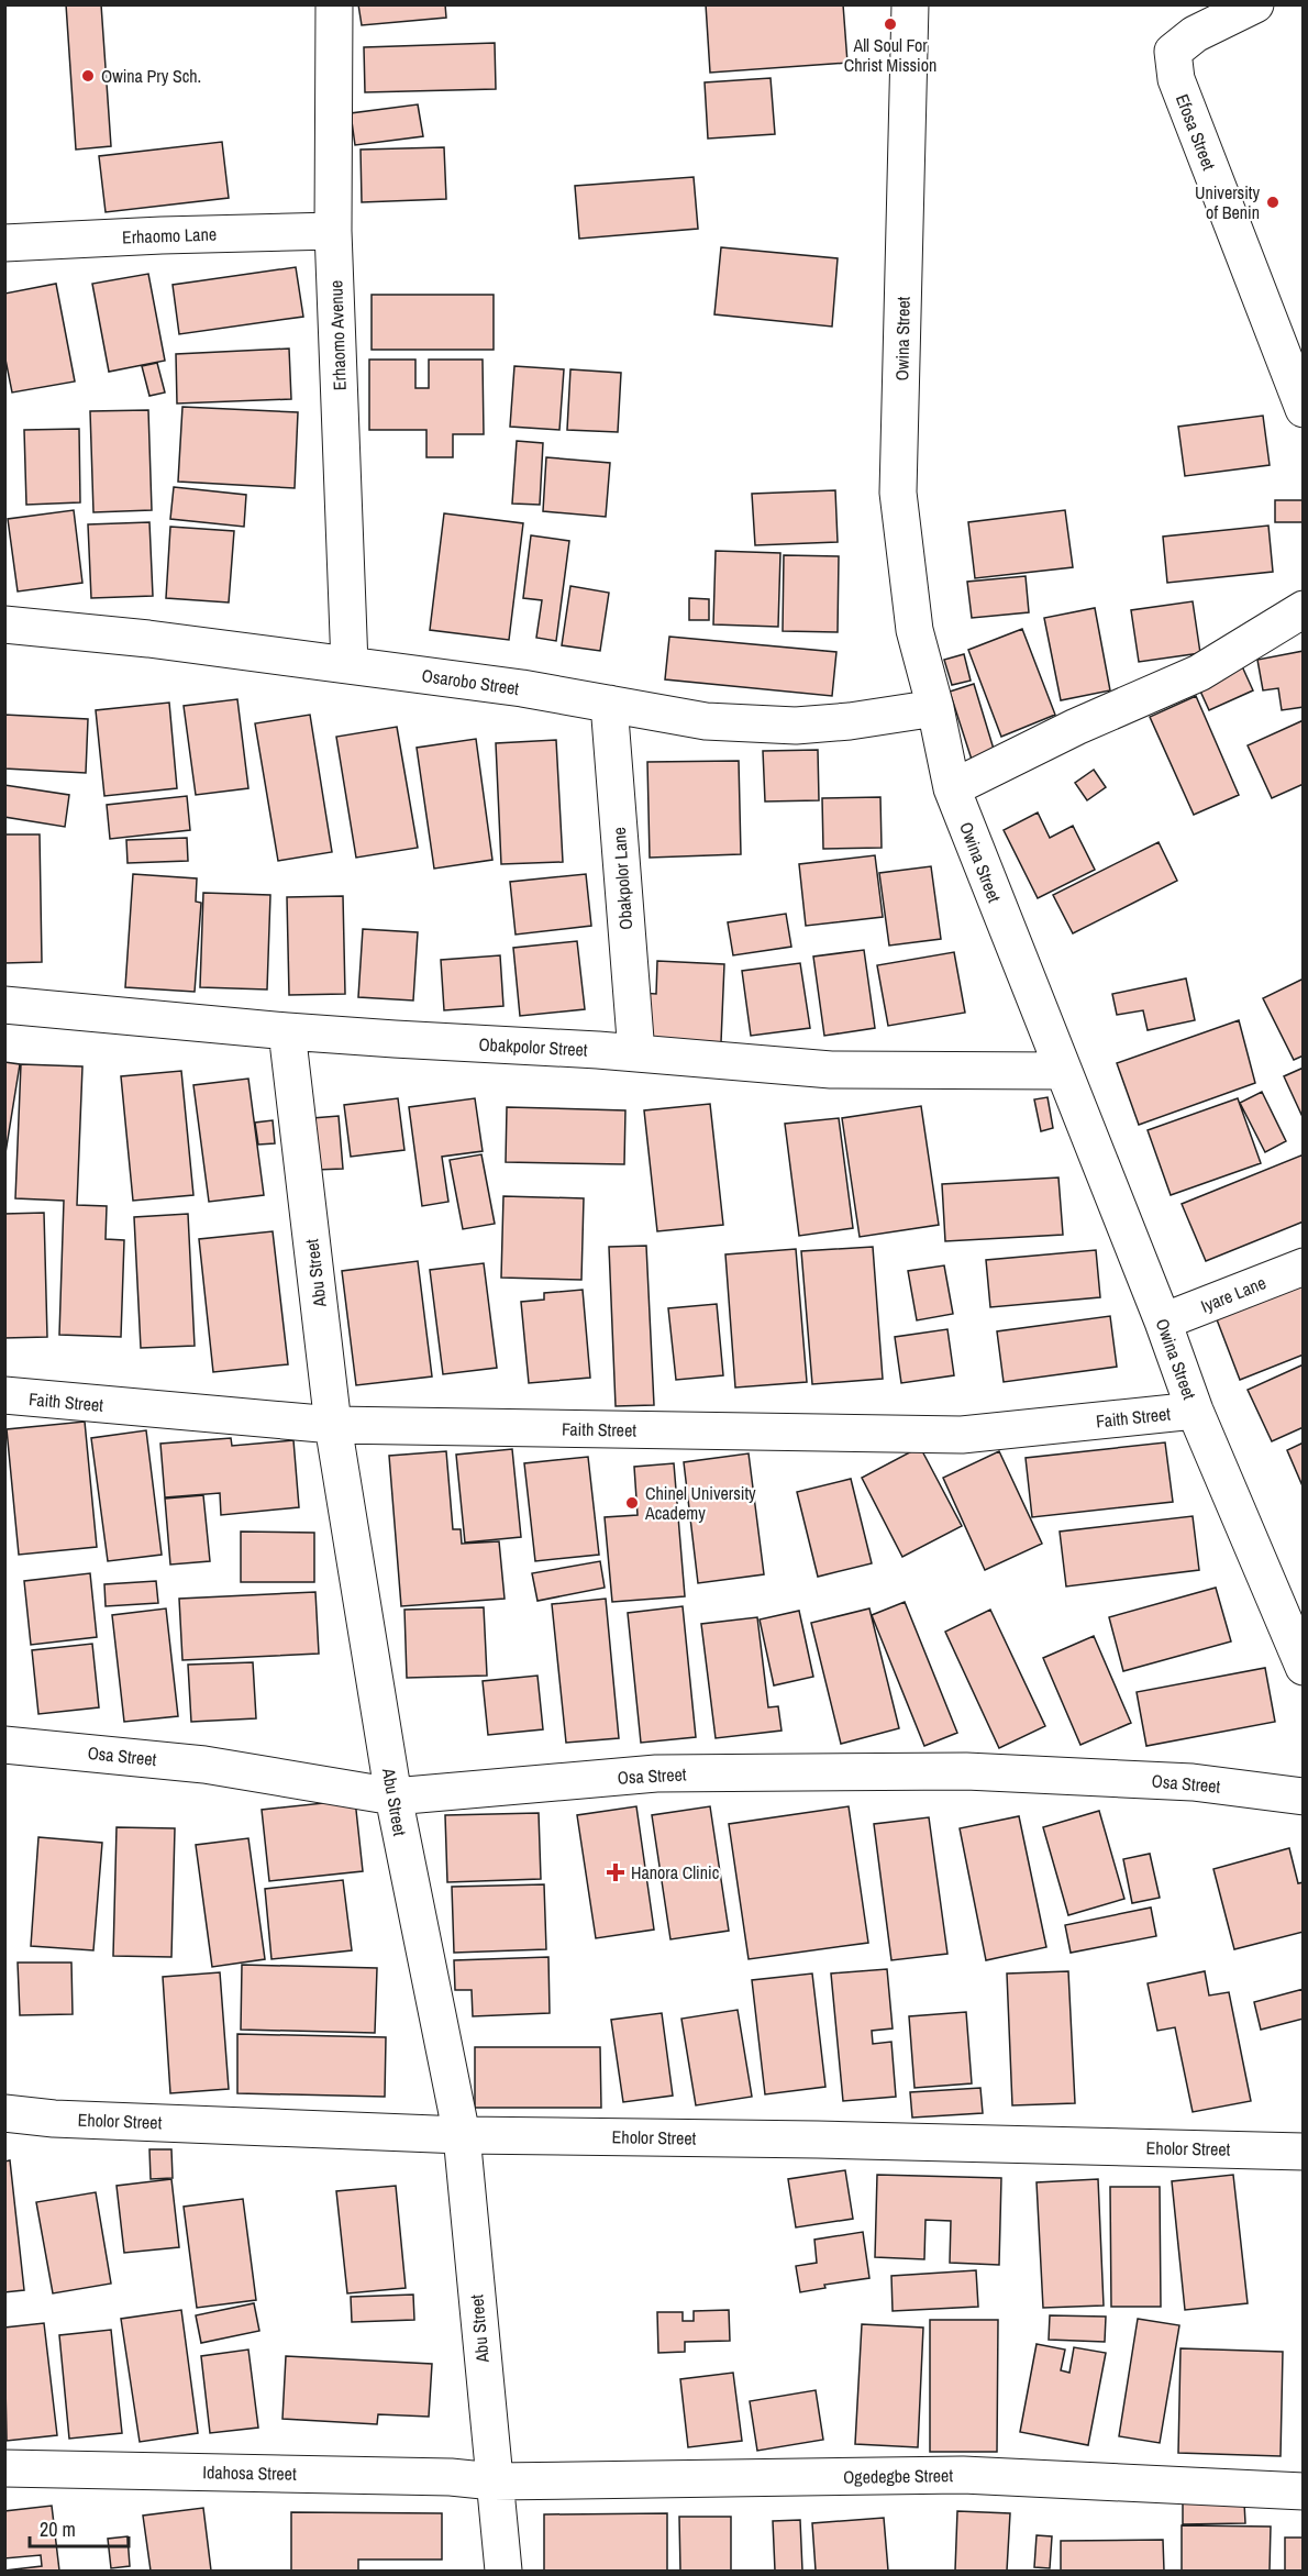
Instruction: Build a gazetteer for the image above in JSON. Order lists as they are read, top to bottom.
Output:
{
  "streets": {
    "street": [
      "Efosa Street",
      "Erhaomo Lane",
      "Erhaomo Avenue",
      "Owina Street",
      "Osarobo Street",
      "Obakpolor Lane",
      "Obakpolor Street",
      "Abu Street",
      "Iyare Lane",
      "Faith Street",
      "Osa Street",
      "Eholor Street",
      "Idahosa Street",
      "Ogedegbe Street"
    ]
  },
  "crossings": [
    ["Erhaomo Lane", "Erhaomo Avenue"],
    ["Erhaomo Avenue", "Osarobo Street"],
    ["Owina Street", "Osarobo Street"],
    ["Owina Street", "Obakpolor Street"],
    ["Owina Street", "Iyare Lane"],
    ["Owina Street", "Faith Street"],
    ["Osarobo Street", "Obakpolor Lane"],
    ["Obakpolor Lane", "Obakpolor Street"],
    ["Obakpolor Street", "Abu Street"],
    ["Abu Street", "Faith Street"],
    ["Abu Street", "Osa Street"],
    ["Abu Street", "Eholor Street"],
    ["Abu Street", "Idahosa Street"],
    ["Abu Street", "Ogedegbe Street"],
    ["Idahosa Street", "Ogedegbe Street"]
  ],
  "places": {
    "other": [
      "All Soul For Christ Mission",
      "Owina Pry Sch.",
      "University of Benin",
      "Chinel University Academy"
    ],
    "health": ["Hanora Clinic"]
  },
  "scale_bar": "20 m"
}
